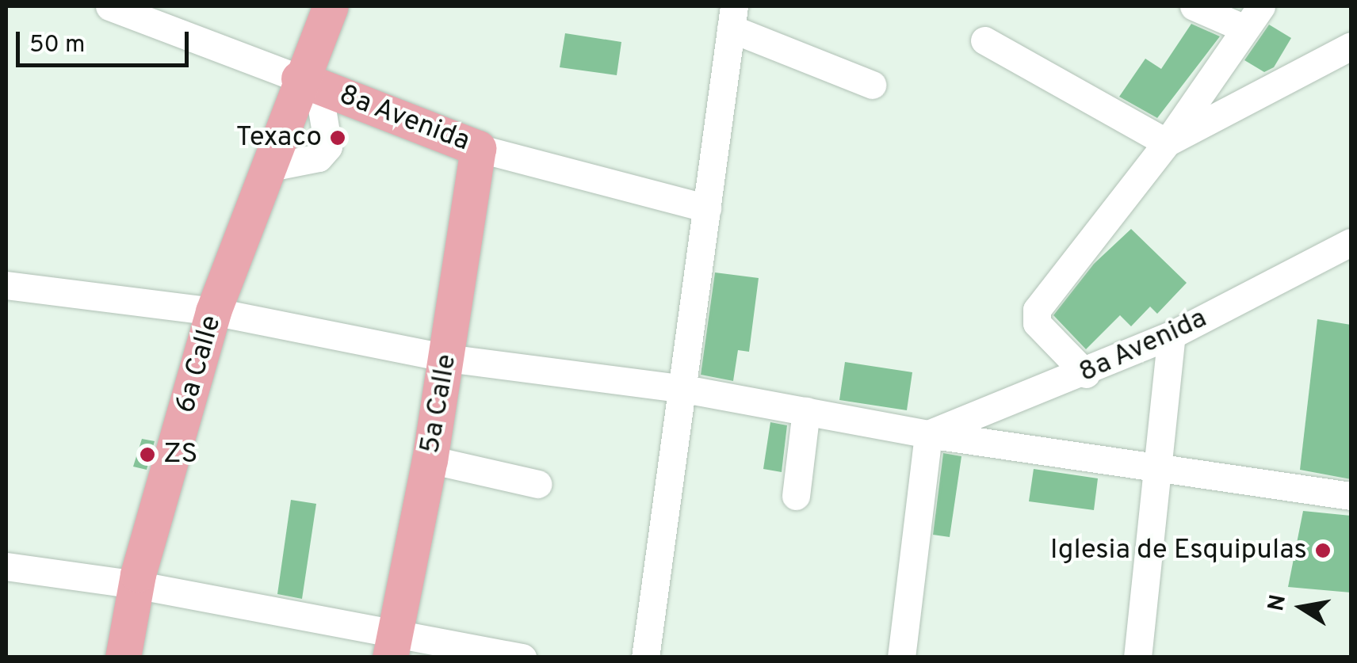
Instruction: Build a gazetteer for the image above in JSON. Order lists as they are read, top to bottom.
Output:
{
  "streets": {
    "main road": ["8a Avenida", "6a Calle", "5a Calle"]
  },
  "crossings": [
    ["8a Avenida", "6a Calle"],
    ["8a Avenida", "5a Calle"]
  ],
  "places": ["Texaco", "ZS", "Iglesia de Esquipulas"],
  "scale_bar": "50 m",
  "north": "left"
}
